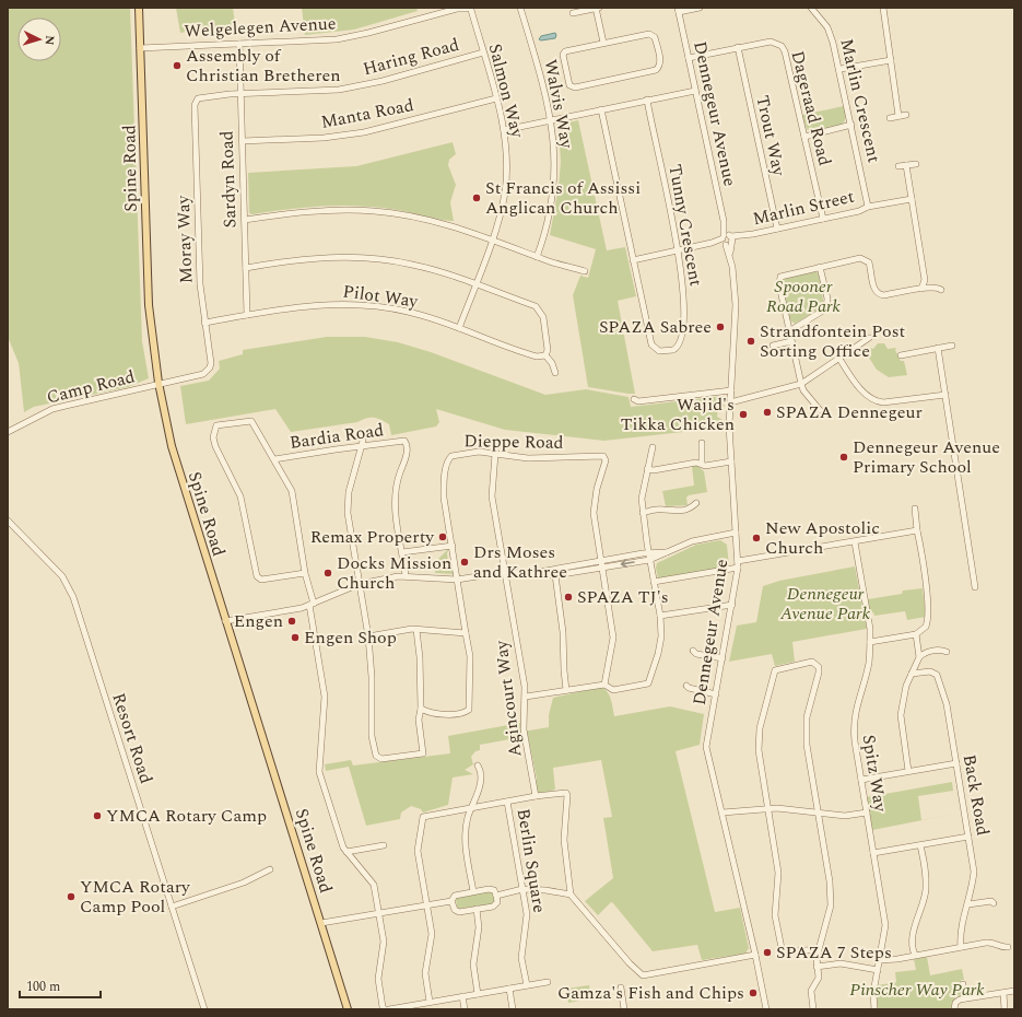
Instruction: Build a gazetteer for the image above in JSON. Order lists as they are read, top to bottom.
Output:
{
  "streets": {
    "main road": ["Spine Road"],
    "street": [
      "Welgelegen Avenue",
      "Haring Road",
      "Salmon Way",
      "Marlin Crescent",
      "Walvis Way",
      "Dageraad Road",
      "Manta Road",
      "Dennegeur Avenue",
      "Trout Way",
      "Sardyn Road",
      "Marlin Street",
      "Tunny Crescent",
      "Moray Way",
      "Pilot Way",
      "Camp Road",
      "Bardia Road",
      "Dieppe Road",
      "Agincourt Way",
      "Resort Road",
      "Spitz Way",
      "Back Road",
      "Berlin Square"
    ]
  },
  "crossings": [
    ["Welgelegen Avenue", "Salmon Way"],
    ["Welgelegen Avenue", "Spine Road"],
    ["Welgelegen Avenue", "Sardyn Road"],
    ["Haring Road", "Salmon Way"],
    ["Haring Road", "Sardyn Road"],
    ["Haring Road", "Moray Way"],
    ["Salmon Way", "Manta Road"],
    ["Salmon Way", "Pilot Way"],
    ["Marlin Crescent", "Marlin Street"],
    ["Dageraad Road", "Dennegeur Avenue"],
    ["Dageraad Road", "Trout Way"],
    ["Dageraad Road", "Marlin Street"],
    ["Manta Road", "Sardyn Road"],
    ["Dennegeur Avenue", "Marlin Street"],
    ["Trout Way", "Marlin Street"],
    ["Spine Road", "Moray Way"],
    ["Spine Road", "Camp Road"],
    ["Sardyn Road", "Moray Way"],
    ["Sardyn Road", "Pilot Way"],
    ["Marlin Street", "Tunny Crescent"],
    ["Moray Way", "Pilot Way"],
    ["Moray Way", "Camp Road"],
    ["Dieppe Road", "Agincourt Way"]
  ],
  "parks": ["Spooner Road Park", "Dennegeur Avenue Park", "Pinscher Way Park"],
  "places": [
    "Assembly of Christian Bretheren",
    "St Francis of Assissi Anglican Church",
    "SPAZA Sabree",
    "Strandfontein Post Sorting Office",
    "SPAZA Dennegeur",
    "Wajid's Tikka Chicken",
    "Dennegeur Avenue Primary School",
    "Remax Property",
    "New Apostolic Church",
    "Drs Moses and Kathree",
    "Docks Mission Church",
    "SPAZA TJ's",
    "Engen",
    "Engen Shop",
    "YMCA Rotary Camp",
    "YMCA Rotary Camp Pool",
    "SPAZA 7 Steps",
    "Gamza's Fish and Chips"
  ],
  "scale_bar": "100 m",
  "north": "right"
}
